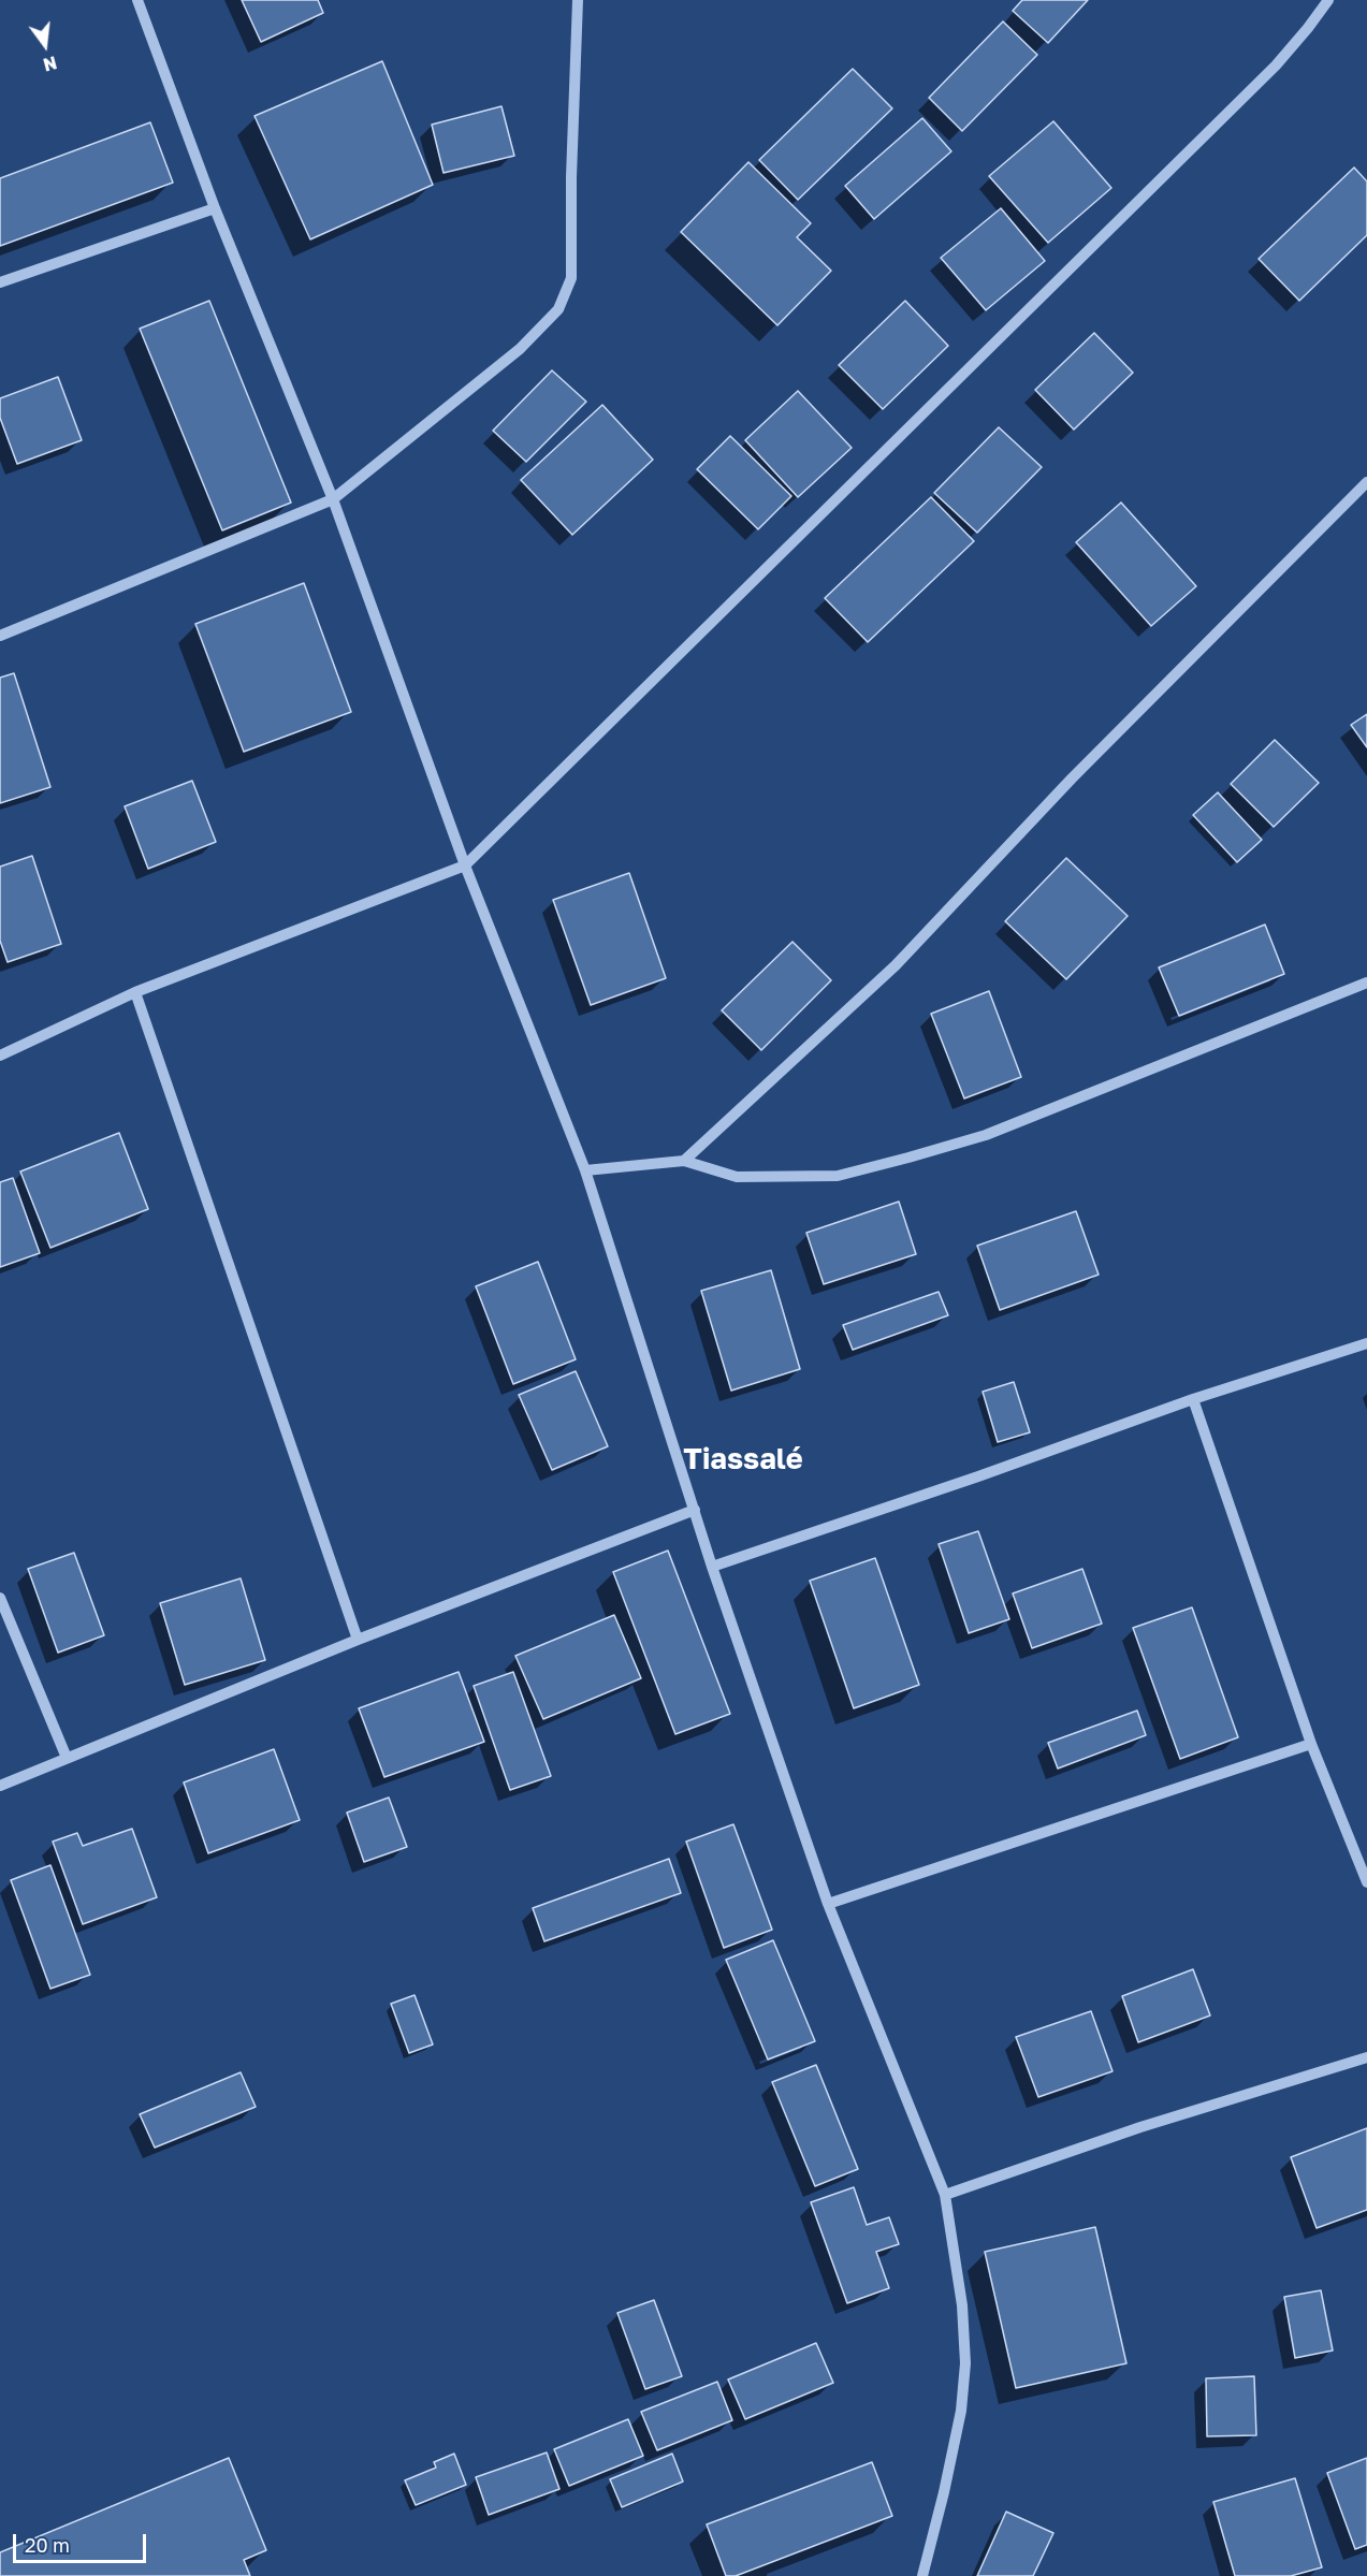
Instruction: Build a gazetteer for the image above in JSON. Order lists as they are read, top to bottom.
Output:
{
  "districts": ["Tiassalé"],
  "scale_bar": "20 m",
  "north": "bottom"
}
